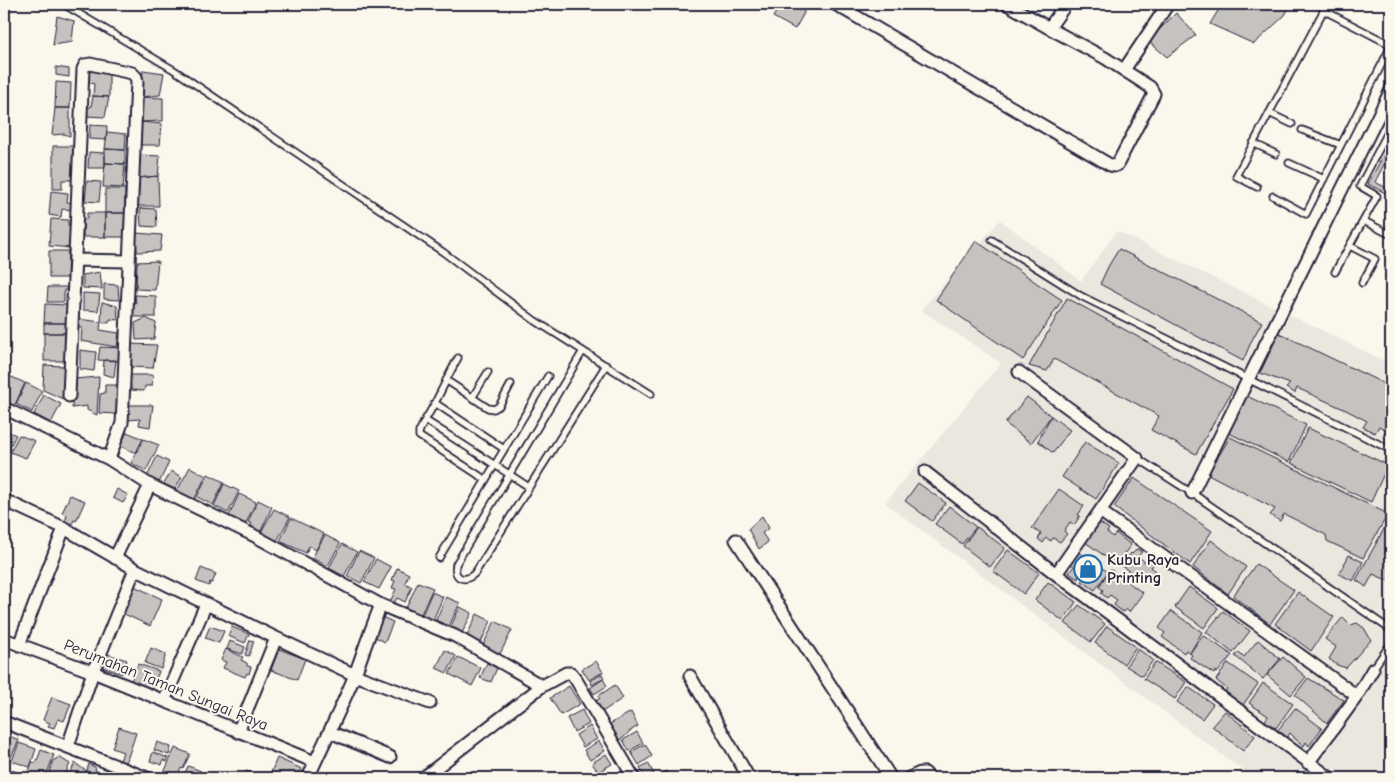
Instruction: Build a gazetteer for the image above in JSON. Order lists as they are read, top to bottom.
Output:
{
  "streets": {
    "street": ["Perumahan Taman Sungai Raya"]
  },
  "places": {
    "shop": ["Kubu Raya Printing"]
  }
}
